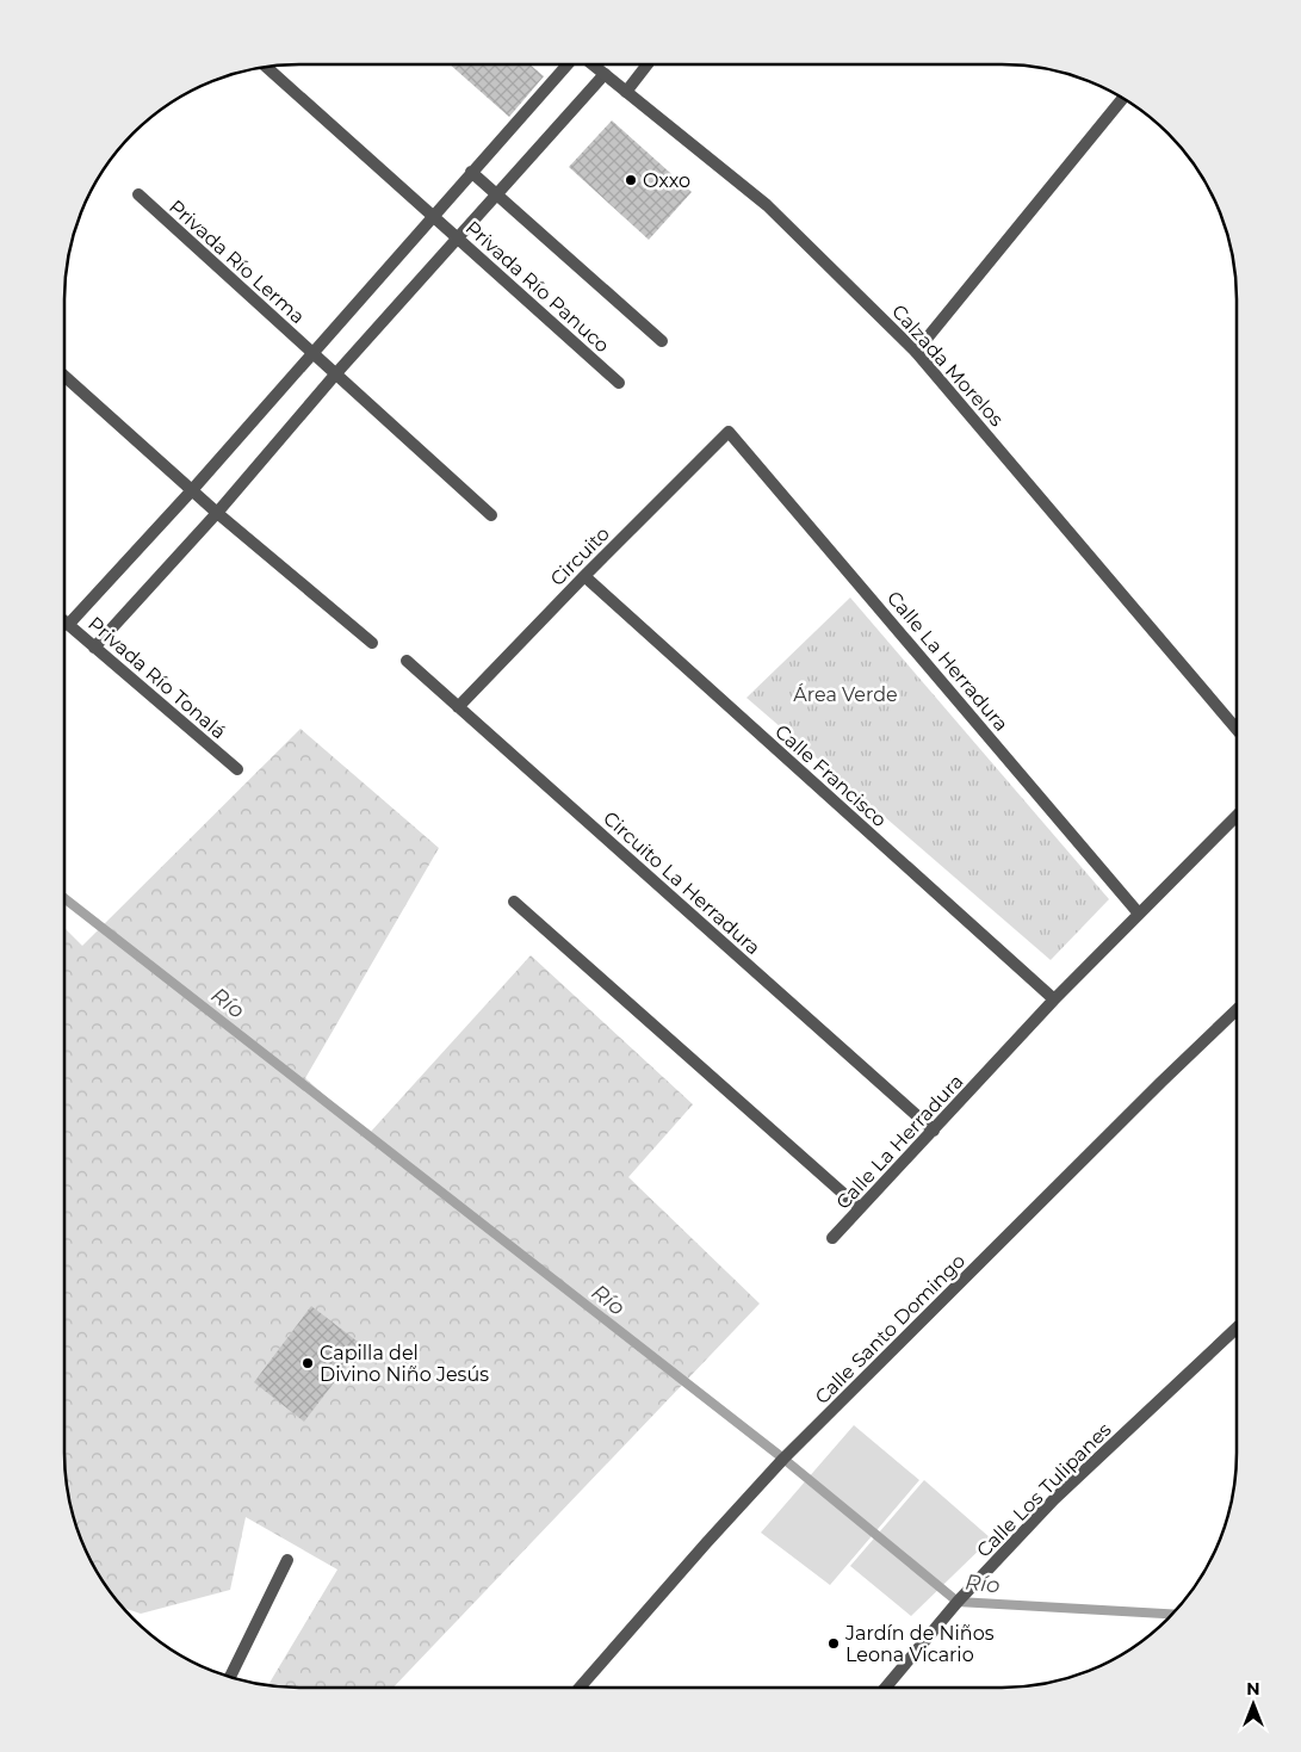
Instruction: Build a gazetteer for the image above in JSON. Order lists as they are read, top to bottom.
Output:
{
  "streets": {
    "street": [
      "Privada Río Lerma",
      "Privada Río Panuco",
      "Calzada Morelos",
      "Circuito",
      "Calle La Herradura",
      "Privada Río Tonalá",
      "Calle Francisco",
      "Circuito La Herradura",
      "Calle Santo Domingo",
      "Calle Los Tulipanes"
    ]
  },
  "crossings": [
    ["Circuito", "Calle La Herradura"],
    ["Circuito", "Calle Francisco"],
    ["Circuito", "Circuito La Herradura"],
    ["Calle La Herradura", "Calle Francisco"],
    ["Calle La Herradura", "Circuito La Herradura"]
  ],
  "water": ["Río"],
  "parks": ["Área Verde"],
  "places": ["Oxxo", "Capilla del Divino Niño Jesús", "Jardín de Niños Leona Vicario"],
  "north": "top"
}
